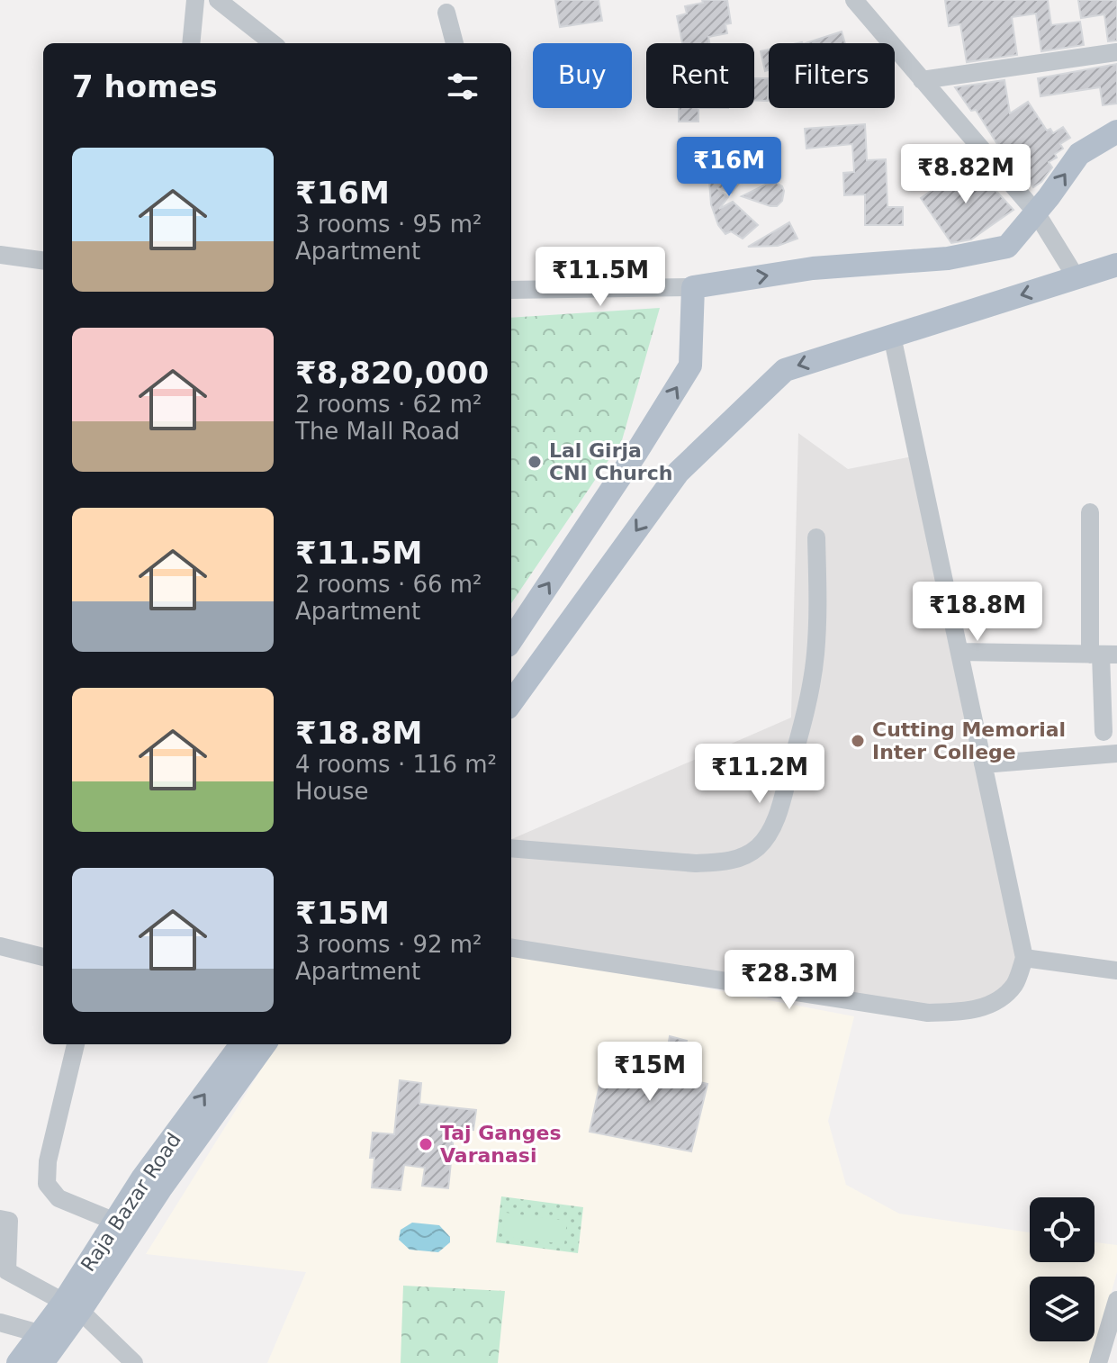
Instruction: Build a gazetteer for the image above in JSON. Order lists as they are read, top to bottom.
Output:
{
  "streets": {
    "main road": ["Raja Bazar Road"]
  },
  "places": ["Lal Girja CNI Church", "Cutting Memorial Inter College", "Taj Ganges Varanasi"],
  "page": {
    "chip": ["Buy", "Rent", "Filters"],
    "heading": "7 homes",
    "list": [
      {
        "name": "₹16M",
        "note": "3 rooms · 95 m² · Apartment"
      },
      {
        "name": "₹8,820,000",
        "note": "2 rooms · 62 m² · The Mall Road"
      },
      {
        "name": "₹11.5M",
        "note": "2 rooms · 66 m² · Apartment"
      },
      {
        "name": "₹18.8M",
        "note": "4 rooms · 116 m² · House"
      },
      {
        "name": "₹15M",
        "note": "3 rooms · 92 m² · Apartment"
      }
    ],
    "price": [
      "₹16M",
      "₹8.82M",
      "₹11.5M",
      "₹18.8M",
      "₹11.2M",
      "₹28.3M",
      "₹15M"
    ]
  }
}
